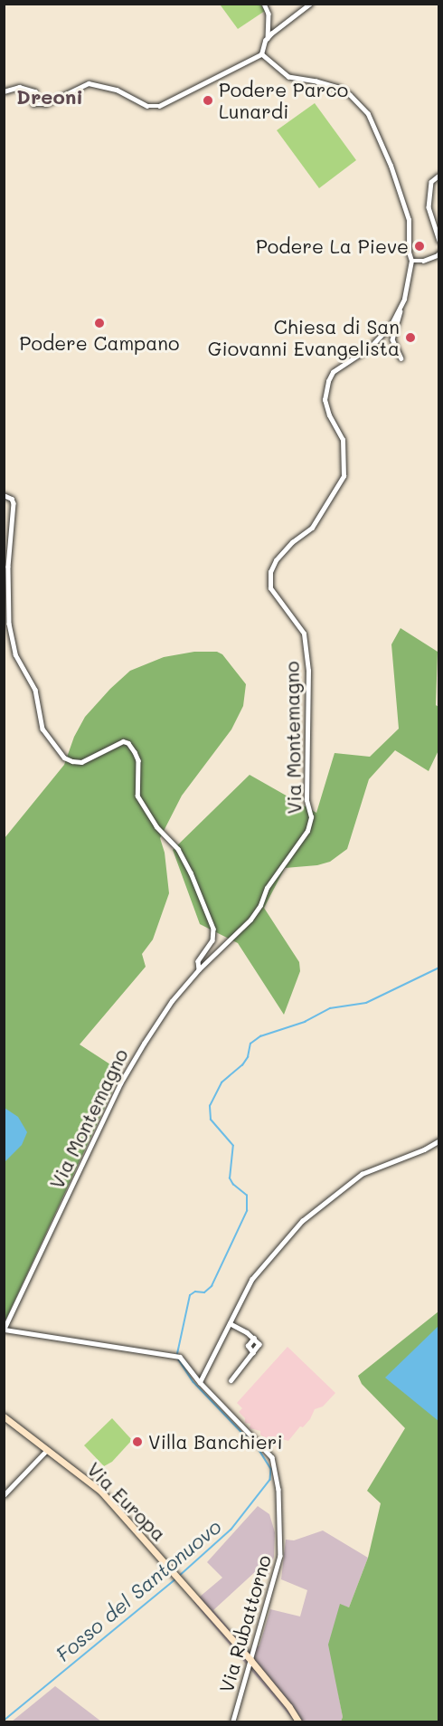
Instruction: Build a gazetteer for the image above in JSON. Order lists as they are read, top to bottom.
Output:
{
  "streets": {
    "main road": ["Via Europa"],
    "street": ["Via Montemagno", "Via Rubattorno"]
  },
  "crossings": [
    ["Via Montemagno", "Via Rubattorno"],
    ["Via Europa", "Via Rubattorno"]
  ],
  "districts": ["Dreoni"],
  "water": ["Fosso del Santonuovo"],
  "places": [
    "Podere Parco Lunardi",
    "Podere La Pieve",
    "Podere Campano",
    "Chiesa di San Giovanni Evangelista",
    "Villa Banchieri"
  ]
}
